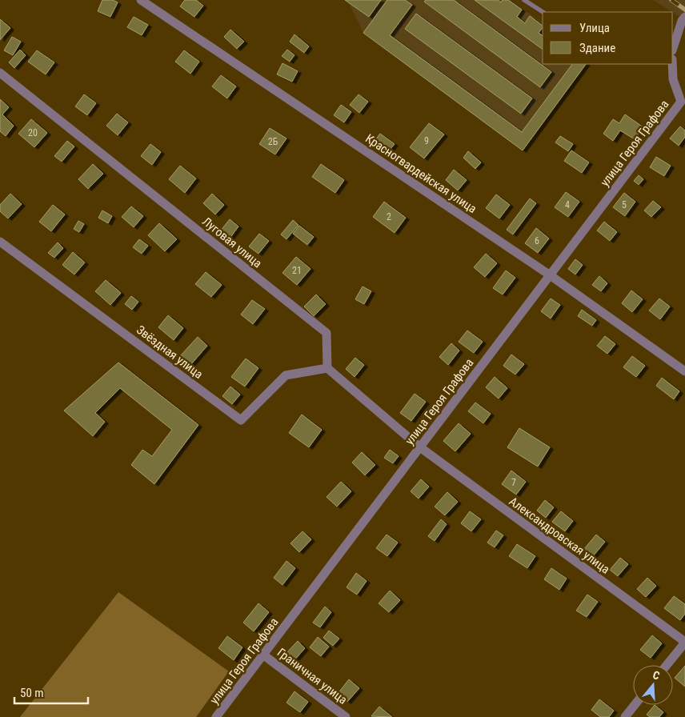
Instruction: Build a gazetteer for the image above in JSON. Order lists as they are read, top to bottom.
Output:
{
  "streets": {
    "street": [
      "улица Героя Графова",
      "Красногвардейская улица",
      "Луговая улица",
      "Звёздная улица",
      "Александровская улица",
      "Граничная улица"
    ]
  },
  "crossings": [
    ["улица Героя Графова", "Красногвардейская улица"],
    ["улица Героя Графова", "Александровская улица"],
    ["улица Героя Графова", "Граничная улица"],
    ["Луговая улица", "Звёздная улица"]
  ],
  "house_numbers": [
    "20",
    "9",
    "2Б",
    "4",
    "5",
    "2",
    "6",
    "21",
    "7"
  ],
  "legend": ["Улица", "Здание"],
  "scale_bar": "50 m",
  "north": "top"
}
